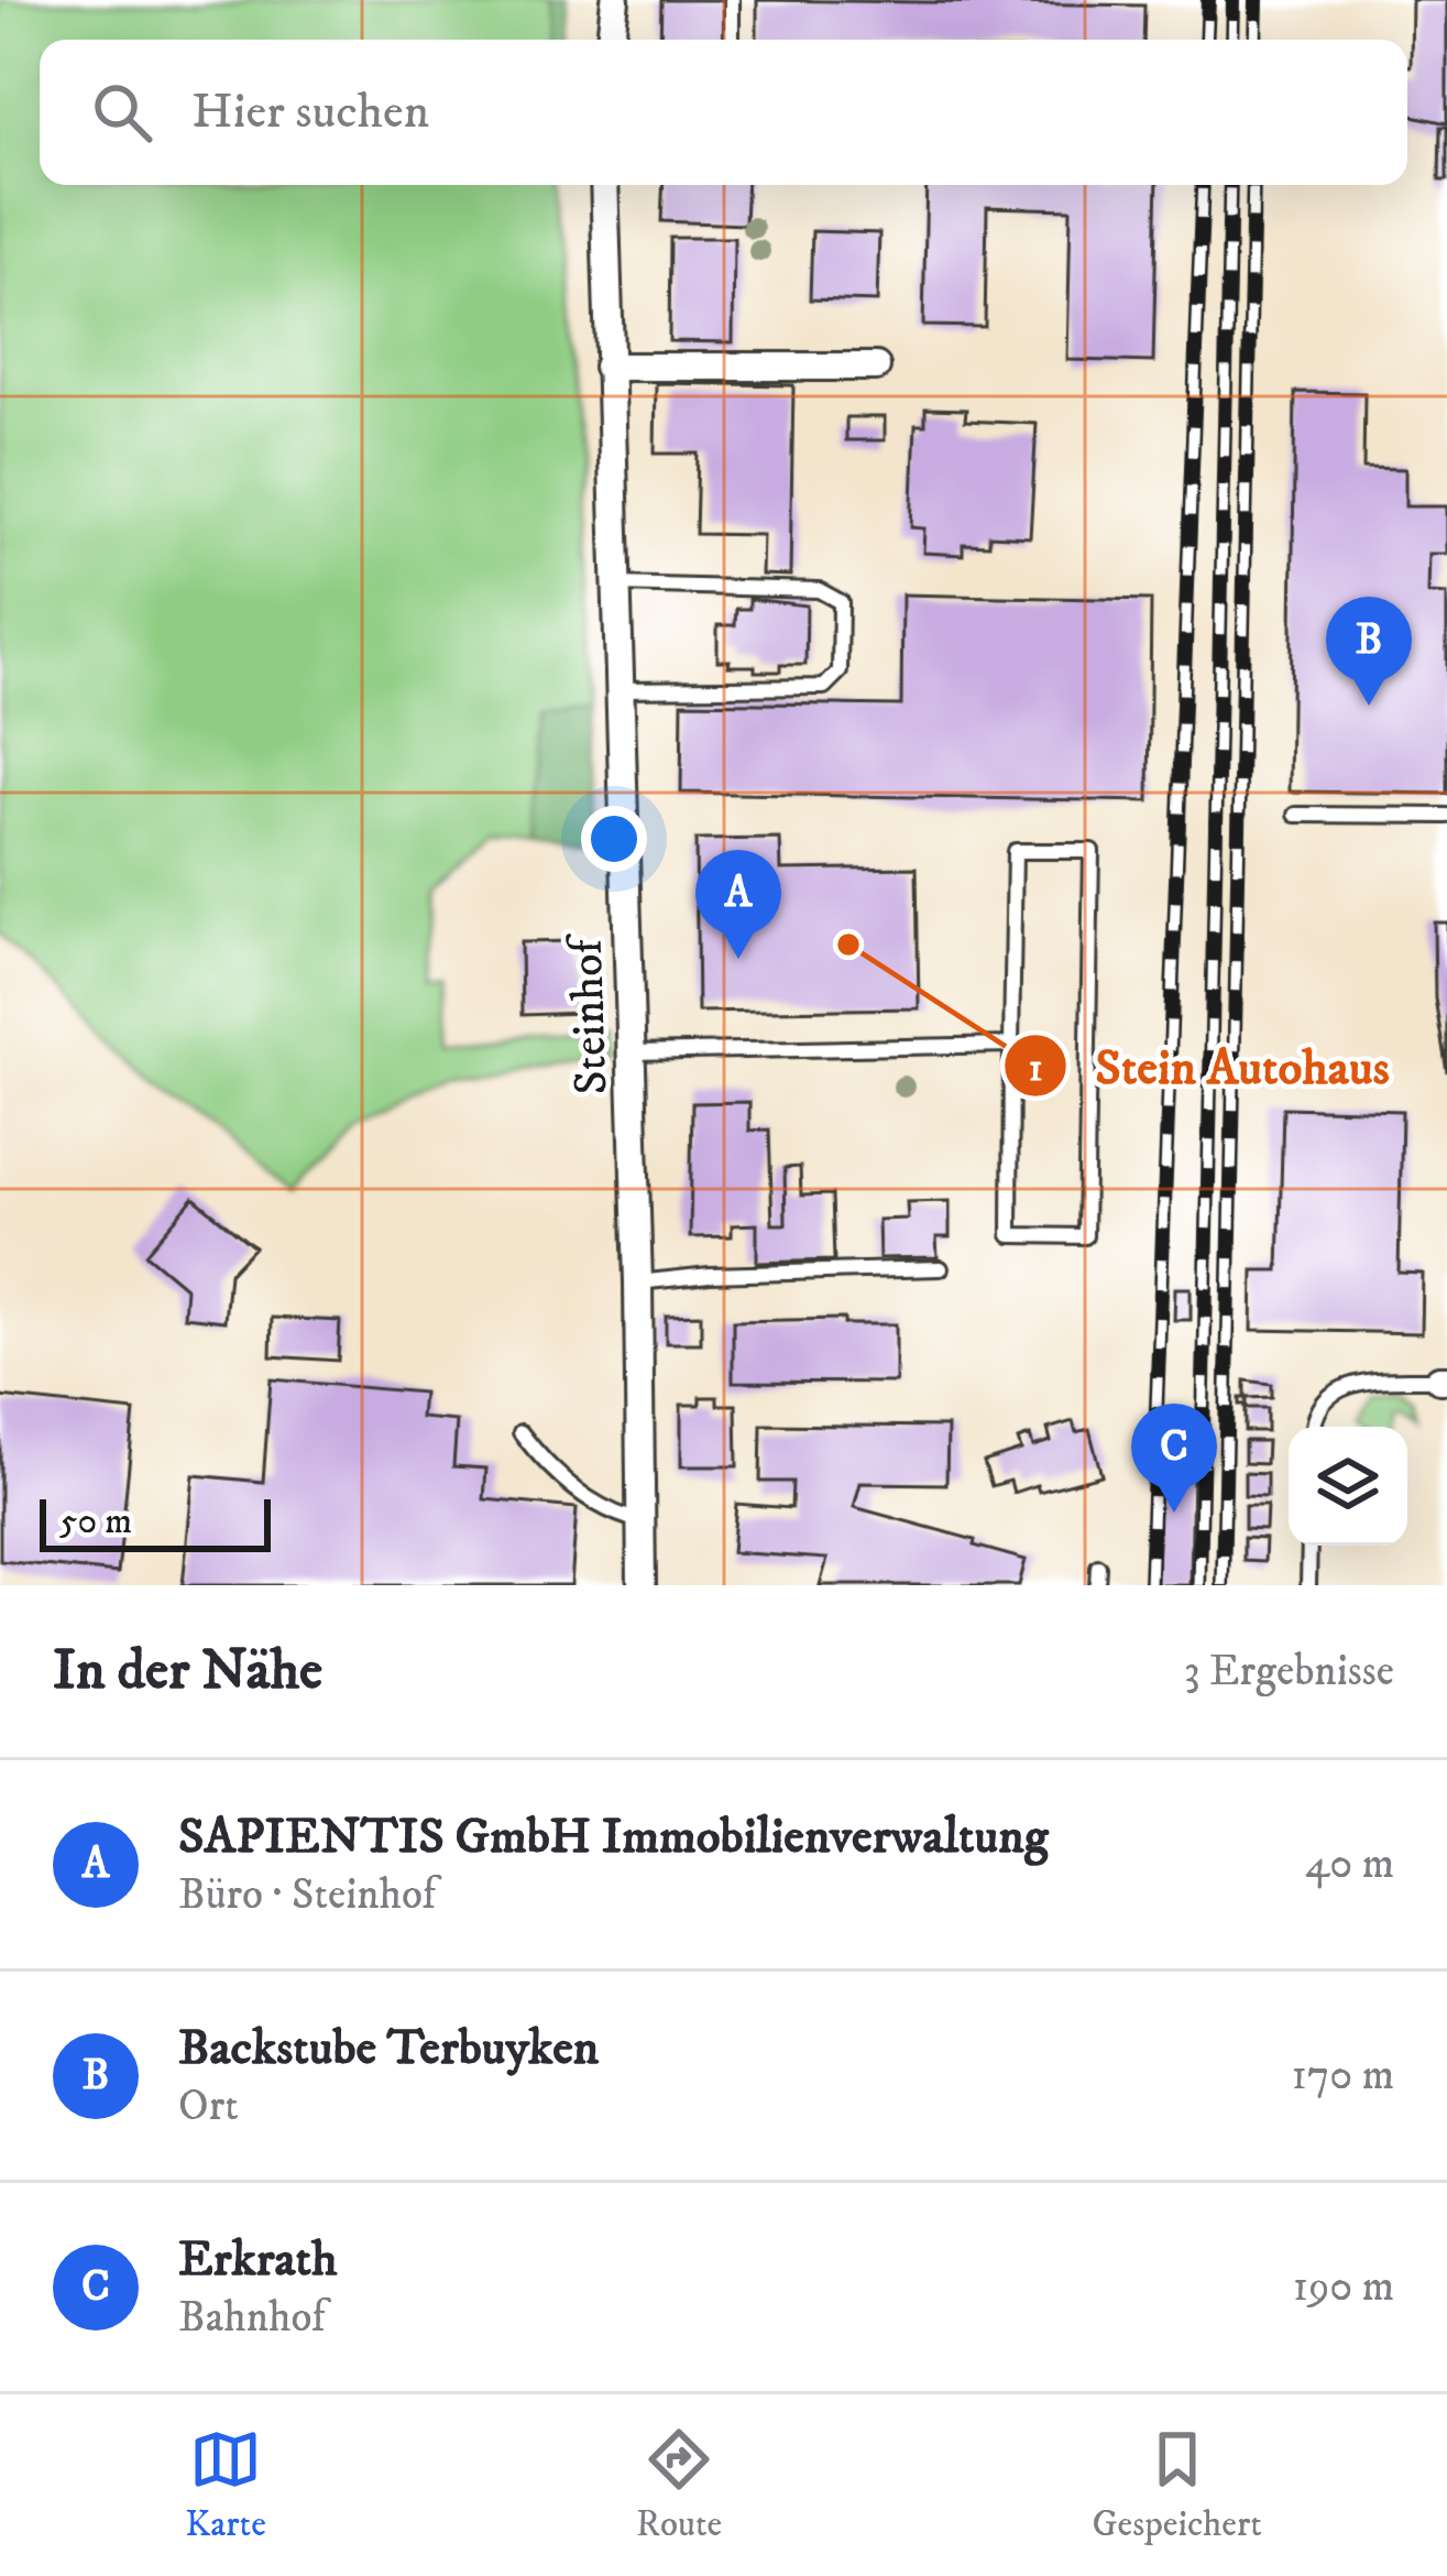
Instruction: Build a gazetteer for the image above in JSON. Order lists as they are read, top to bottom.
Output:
{
  "streets": {
    "street": ["Steinhof"]
  },
  "places": ["Stein Autohaus"],
  "scale_bar": "50 m",
  "page": {
    "search": "Hier suchen",
    "pins": ["B", "A", "C"],
    "scale": "50 m",
    "heading": ["In der Nähe", "3 Ergebnisse"],
    "list": [
      {
        "mark": "A",
        "name": "SAPIENTIS GmbH Immobilienverwaltung",
        "note": "Büro · Steinhof",
        "value": "40 m"
      },
      {
        "mark": "B",
        "name": "Backstube Terbuyken",
        "note": "Ort",
        "value": "170 m"
      },
      {
        "mark": "C",
        "name": "Erkrath",
        "note": "Bahnhof",
        "value": "190 m"
      }
    ],
    "nav": ["Karte", "Route", "Gespeichert"]
  }
}
